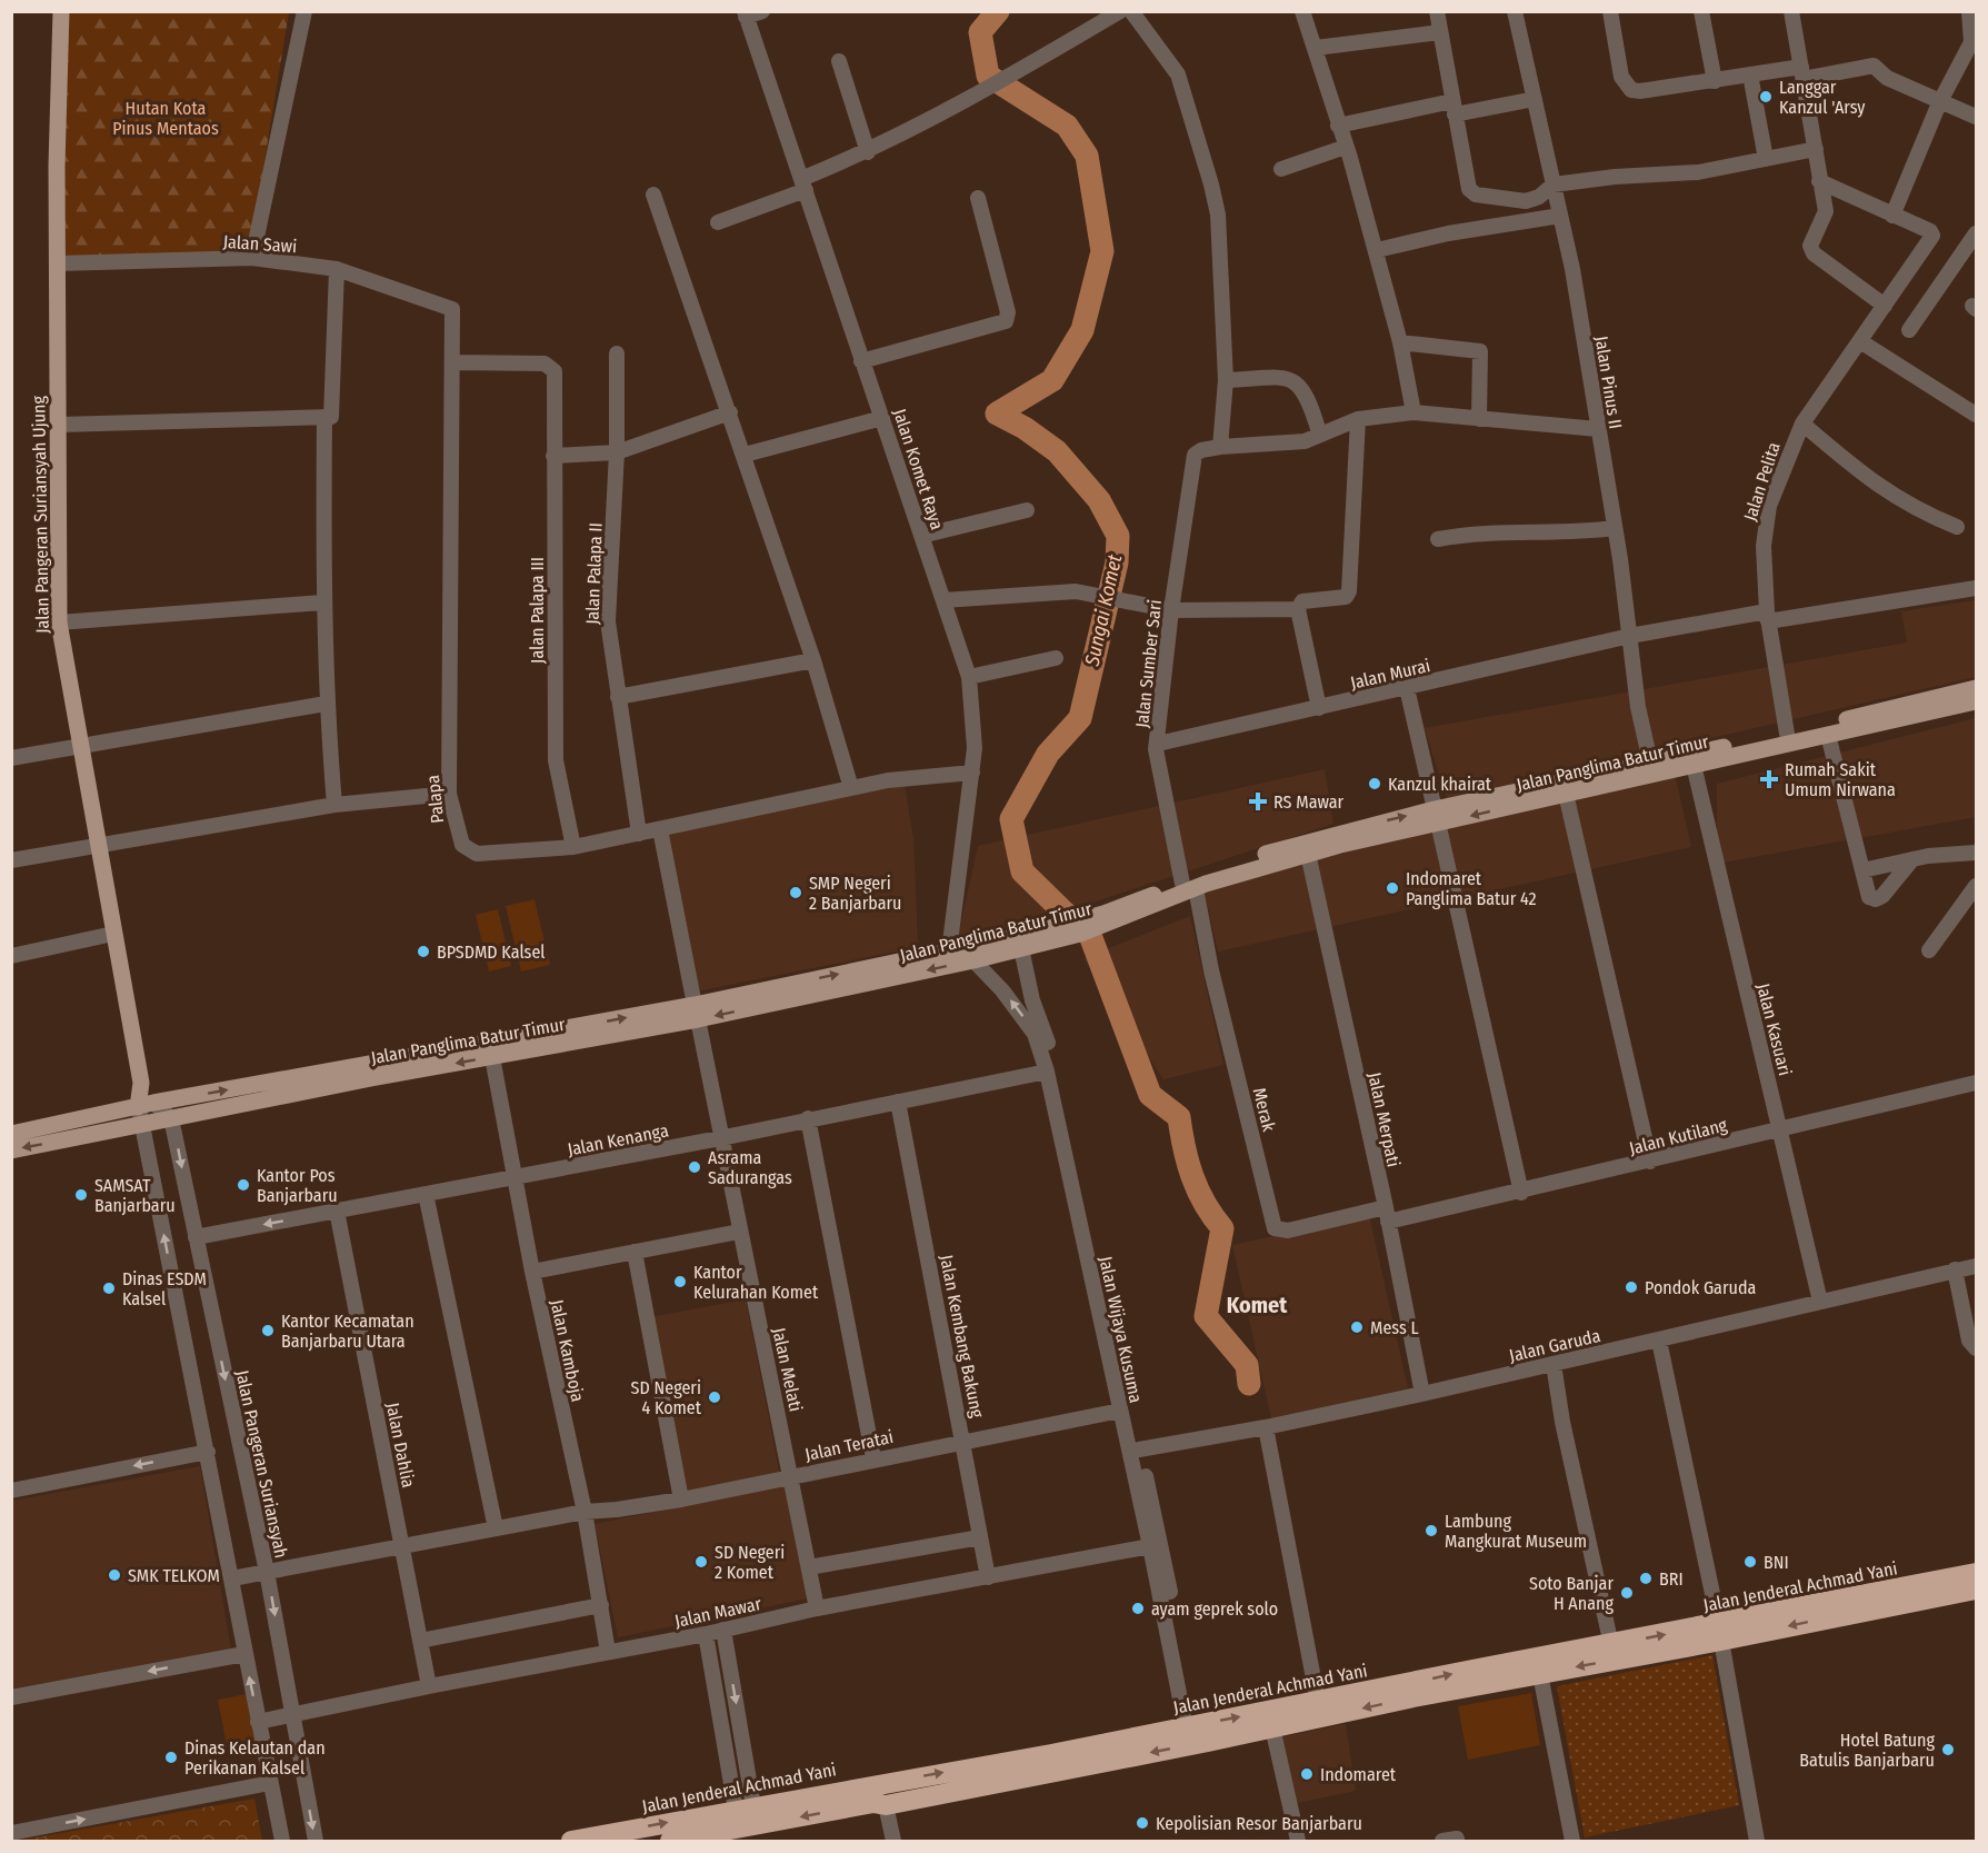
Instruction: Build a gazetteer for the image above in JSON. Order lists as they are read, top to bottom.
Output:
{
  "streets": {
    "highway": ["Jalan Jenderal Achmad Yani"],
    "main road": ["Jalan Pangeran Suriansyah Ujung", "Jalan Panglima Batur Timur"],
    "street": [
      "Jalan Sawi",
      "Jalan Pinus II",
      "Jalan Komet Raya",
      "Jalan Pelita",
      "Jalan Palapa II",
      "Jalan Palapa III",
      "Jalan Sumber Sari",
      "Jalan Murai",
      "Palapa",
      "Jalan Kasuari",
      "Merak",
      "Jalan Merpati",
      "Jalan Kutilang",
      "Jalan Kenanga",
      "Jalan Wijaya Kusuma",
      "Jalan Kembang Bakung",
      "Jalan Garuda",
      "Jalan Kamboja",
      "Jalan Melati",
      "Jalan Dahlia",
      "Jalan Teratai",
      "Jalan Pangeran Suriansyah",
      "Jalan Mawar"
    ]
  },
  "crossings": [
    ["Jalan Sawi", "Jalan Pangeran Suriansyah Ujung"],
    ["Jalan Sawi", "Palapa"],
    ["Jalan Pinus II", "Jalan Murai"],
    ["Jalan Pinus II", "Jalan Panglima Batur Timur"],
    ["Jalan Komet Raya", "Jalan Panglima Batur Timur"],
    ["Jalan Komet Raya", "Palapa"],
    ["Jalan Pelita", "Jalan Murai"],
    ["Jalan Pelita", "Jalan Panglima Batur Timur"],
    ["Jalan Pangeran Suriansyah Ujung", "Jalan Panglima Batur Timur"],
    ["Jalan Palapa II", "Palapa"],
    ["Jalan Palapa III", "Palapa"],
    ["Jalan Sumber Sari", "Jalan Murai"],
    ["Jalan Sumber Sari", "Jalan Panglima Batur Timur"],
    ["Jalan Sumber Sari", "Merak"],
    ["Jalan Panglima Batur Timur", "Jalan Kasuari"],
    ["Jalan Panglima Batur Timur", "Merak"],
    ["Jalan Panglima Batur Timur", "Jalan Merpati"],
    ["Jalan Panglima Batur Timur", "Jalan Wijaya Kusuma"],
    ["Jalan Panglima Batur Timur", "Jalan Kamboja"],
    ["Jalan Panglima Batur Timur", "Jalan Melati"],
    ["Jalan Panglima Batur Timur", "Jalan Pangeran Suriansyah"],
    ["Palapa", "Jalan Melati"],
    ["Jalan Kasuari", "Jalan Kutilang"],
    ["Jalan Kasuari", "Jalan Garuda"],
    ["Merak", "Jalan Merpati"],
    ["Merak", "Jalan Kutilang"],
    ["Jalan Merpati", "Jalan Kutilang"],
    ["Jalan Merpati", "Jalan Garuda"],
    ["Jalan Kenanga", "Jalan Wijaya Kusuma"],
    ["Jalan Kenanga", "Jalan Kembang Bakung"],
    ["Jalan Kenanga", "Jalan Kamboja"],
    ["Jalan Kenanga", "Jalan Melati"],
    ["Jalan Kenanga", "Jalan Dahlia"],
    ["Jalan Kenanga", "Jalan Pangeran Suriansyah"],
    ["Jalan Wijaya Kusuma", "Jalan Garuda"],
    ["Jalan Wijaya Kusuma", "Jalan Teratai"],
    ["Jalan Wijaya Kusuma", "Jalan Jenderal Achmad Yani"],
    ["Jalan Wijaya Kusuma", "Jalan Mawar"],
    ["Jalan Kembang Bakung", "Jalan Teratai"],
    ["Jalan Kembang Bakung", "Jalan Mawar"],
    ["Jalan Kamboja", "Jalan Teratai"],
    ["Jalan Kamboja", "Jalan Mawar"],
    ["Jalan Melati", "Jalan Teratai"],
    ["Jalan Melati", "Jalan Mawar"],
    ["Jalan Dahlia", "Jalan Teratai"],
    ["Jalan Dahlia", "Jalan Mawar"],
    ["Jalan Teratai", "Jalan Pangeran Suriansyah"],
    ["Jalan Pangeran Suriansyah", "Jalan Mawar"]
  ],
  "districts": ["Komet"],
  "water": ["Sungai Komet"],
  "parks": ["Hutan Kota Pinus Mentaos"],
  "places": {
    "other": [
      "Langgar Kanzul 'Arsy",
      "Kanzul khairat",
      "Indomaret Panglima Batur 42",
      "SMP Negeri 2 Banjarbaru",
      "BPSDMD Kalsel",
      "Asrama Sadurangas",
      "Kantor Pos Banjarbaru",
      "SAMSAT Banjarbaru",
      "Kantor Kelurahan Komet",
      "Pondok Garuda",
      "Dinas ESDM Kalsel",
      "Mess L",
      "Kantor Kecamatan Banjarbaru Utara",
      "SD Negeri 4 Komet",
      "Lambung Mangkurat Museum",
      "SD Negeri 2 Komet",
      "BNI",
      "SMK TELKOM",
      "BRI",
      "Soto Banjar H Anang",
      "ayam geprek solo",
      "Hotel Batung Batulis Banjarbaru",
      "Dinas Kelautan dan Perikanan Kalsel",
      "Indomaret",
      "Kepolisian Resor Banjarbaru"
    ],
    "health": ["Rumah Sakit Umum Nirwana", "RS Mawar"]
  }
}
